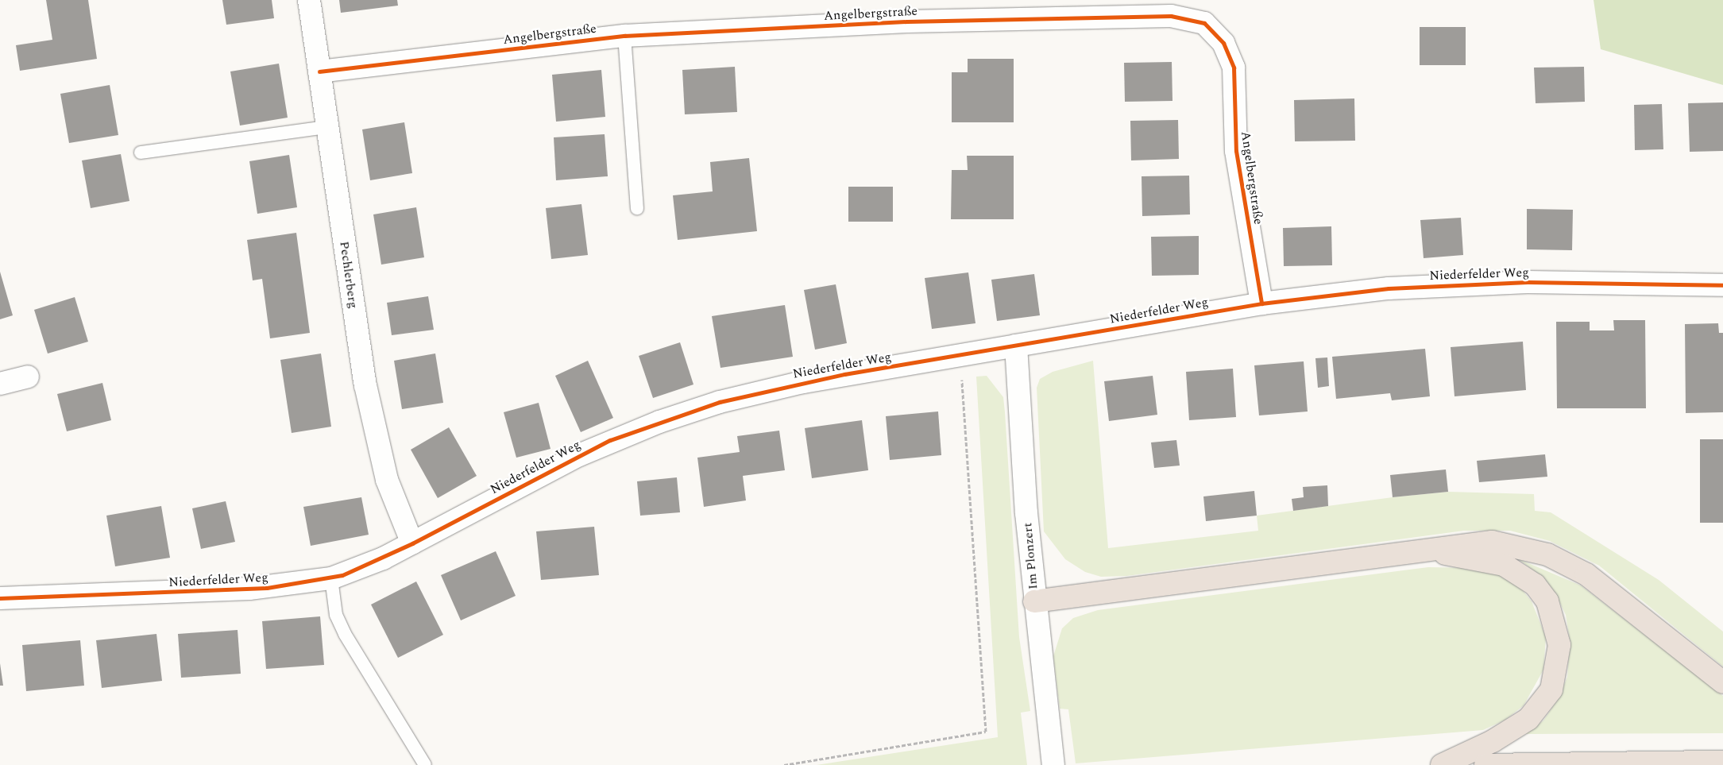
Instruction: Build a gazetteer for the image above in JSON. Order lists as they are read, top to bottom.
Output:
{
  "streets": {
    "street": [
      "Angelbergstraße",
      "Niederfelder Weg",
      "Pechlerberg",
      "Im Plonzert"
    ]
  },
  "crossings": [
    ["Angelbergstraße", "Niederfelder Weg"],
    ["Angelbergstraße", "Pechlerberg"],
    ["Niederfelder Weg", "Pechlerberg"],
    ["Niederfelder Weg", "Im Plonzert"]
  ]
}
